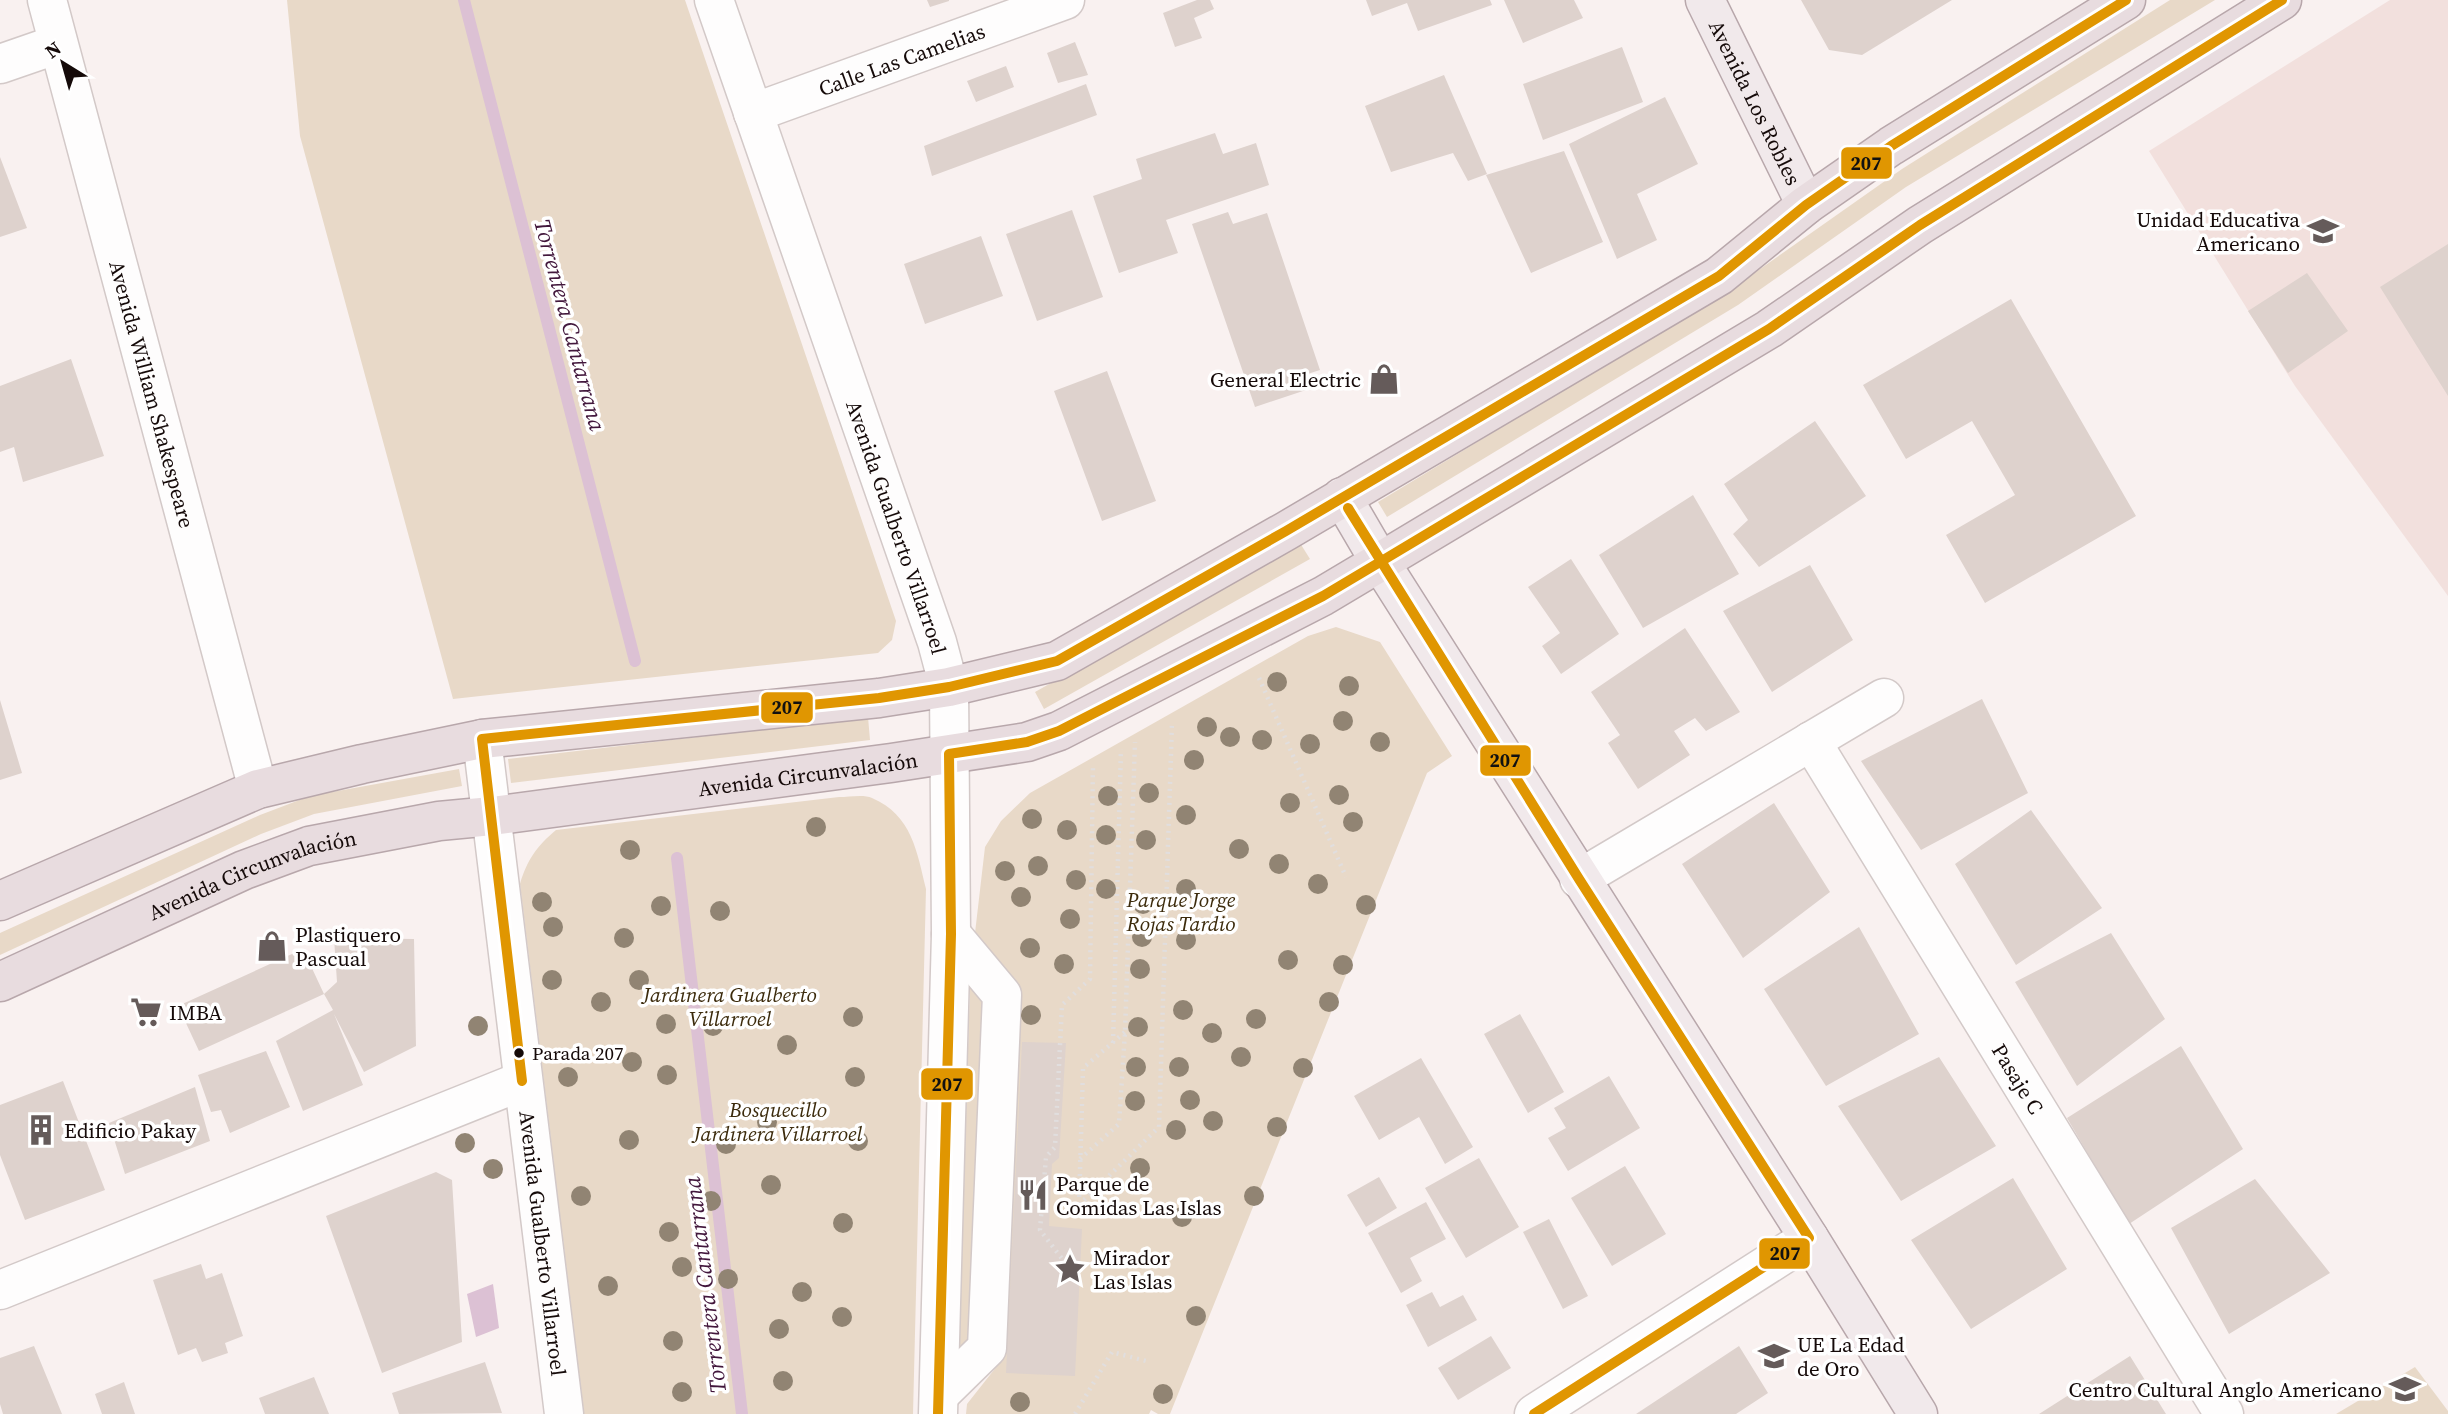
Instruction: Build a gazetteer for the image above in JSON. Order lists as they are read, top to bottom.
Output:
{
  "streets": {
    "highway": ["Avenida Circunvalación"],
    "main road": ["Avenida Los Robles"],
    "street": [
      "Calle Las Camelias",
      "Avenida William Shakespeare",
      "Avenida Gualberto Villarroel",
      "Pasaje C"
    ]
  },
  "crossings": [
    ["Calle Las Camelias", "Avenida Gualberto Villarroel"],
    ["Avenida Gualberto Villarroel", "Avenida Circunvalación"]
  ],
  "water": ["Torrentera Cantarrana"],
  "parks": ["Parque Jorge Rojas Tardio", "Jardinera Gualberto Villarroel", "Bosquecillo Jardinera Villarroel"],
  "places": {
    "school or university": ["Unidad Educativa Americano", "UE La Edad de Oro", "Centro Cultural Anglo Americano"],
    "shop": ["General Electric", "Plastiquero Pascual"],
    "supermarket": ["IMBA"],
    "other": ["Parada 207"],
    "building": ["Edificio Pakay"],
    "restaurant": ["Parque de Comidas Las Islas"],
    "place": ["Mirador Las Islas"]
  },
  "lines": ["transit line 207"],
  "north": "top left"
}
